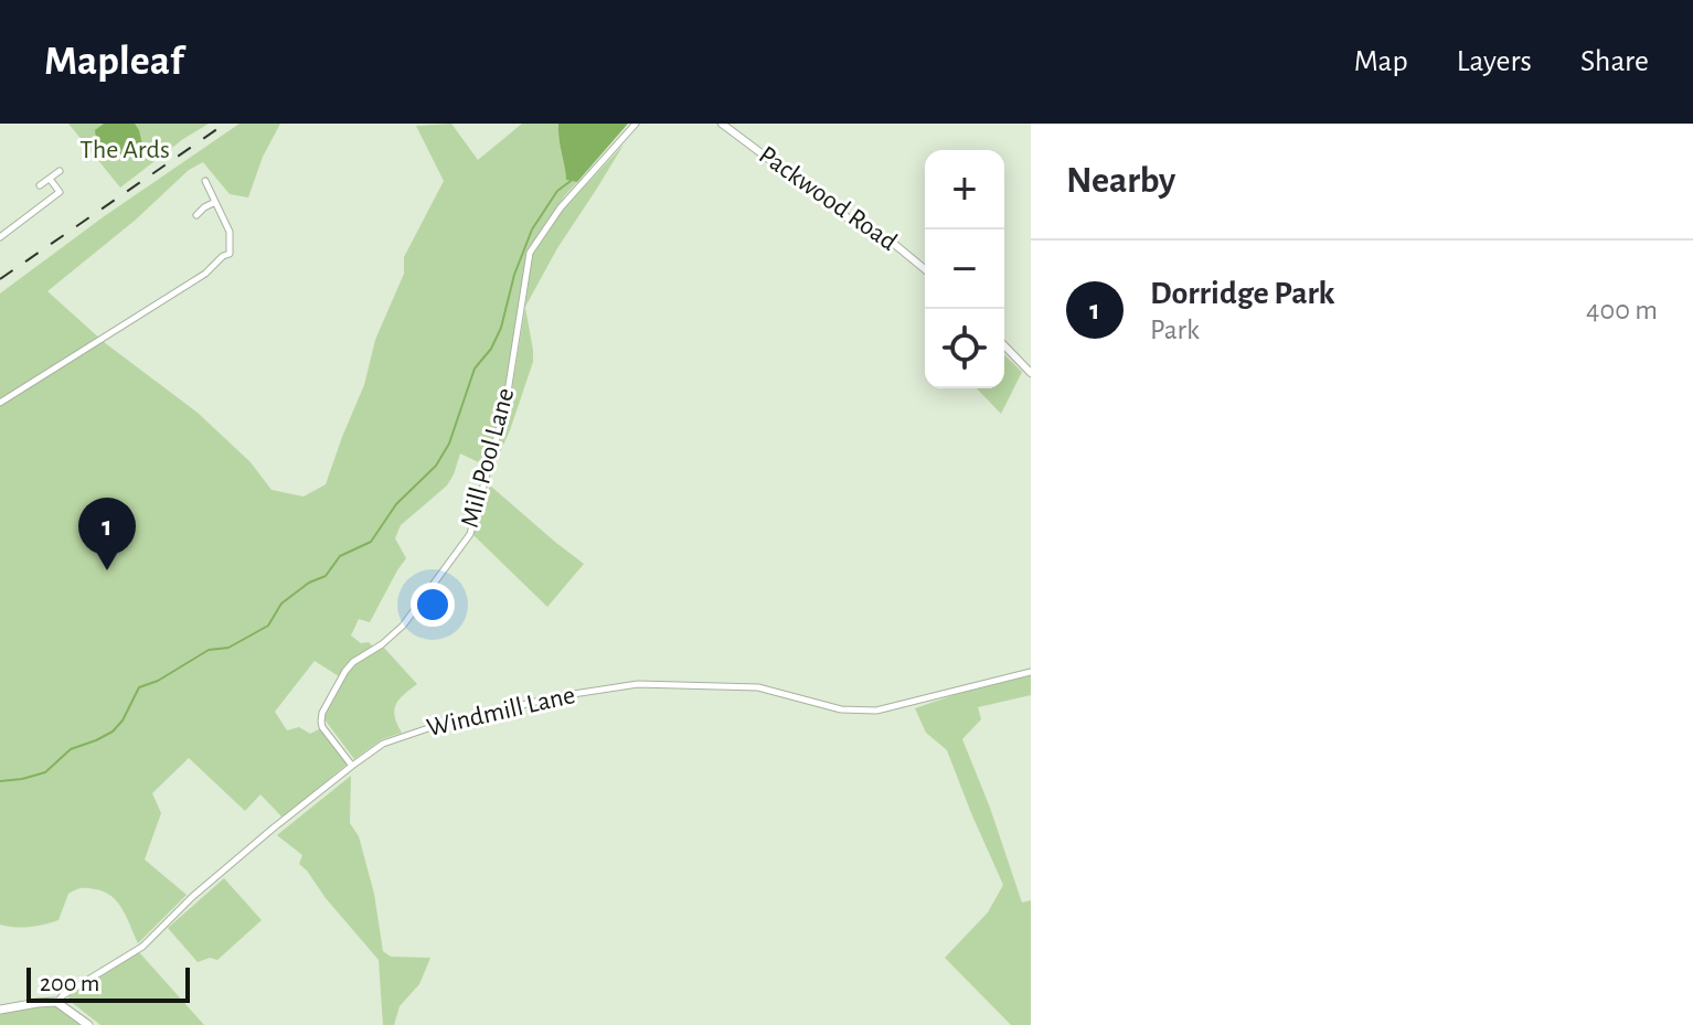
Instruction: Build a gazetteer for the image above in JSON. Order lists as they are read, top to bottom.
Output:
{
  "streets": {
    "street": ["Packwood Road", "Mill Pool Lane", "Windmill Lane"]
  },
  "crossings": [
    ["Mill Pool Lane", "Windmill Lane"]
  ],
  "parks": ["The Ards"],
  "scale_bar": "200 m",
  "page": {
    "header": "Mapleaf",
    "nav": ["Map", "Layers", "Share"],
    "heading": "Nearby",
    "map_buttons": ["+", "−"],
    "list": [
      {
        "mark": "1",
        "name": "Dorridge Park",
        "note": "Park",
        "value": "400 m"
      }
    ],
    "pins": "1",
    "scale": "200 m"
  }
}
